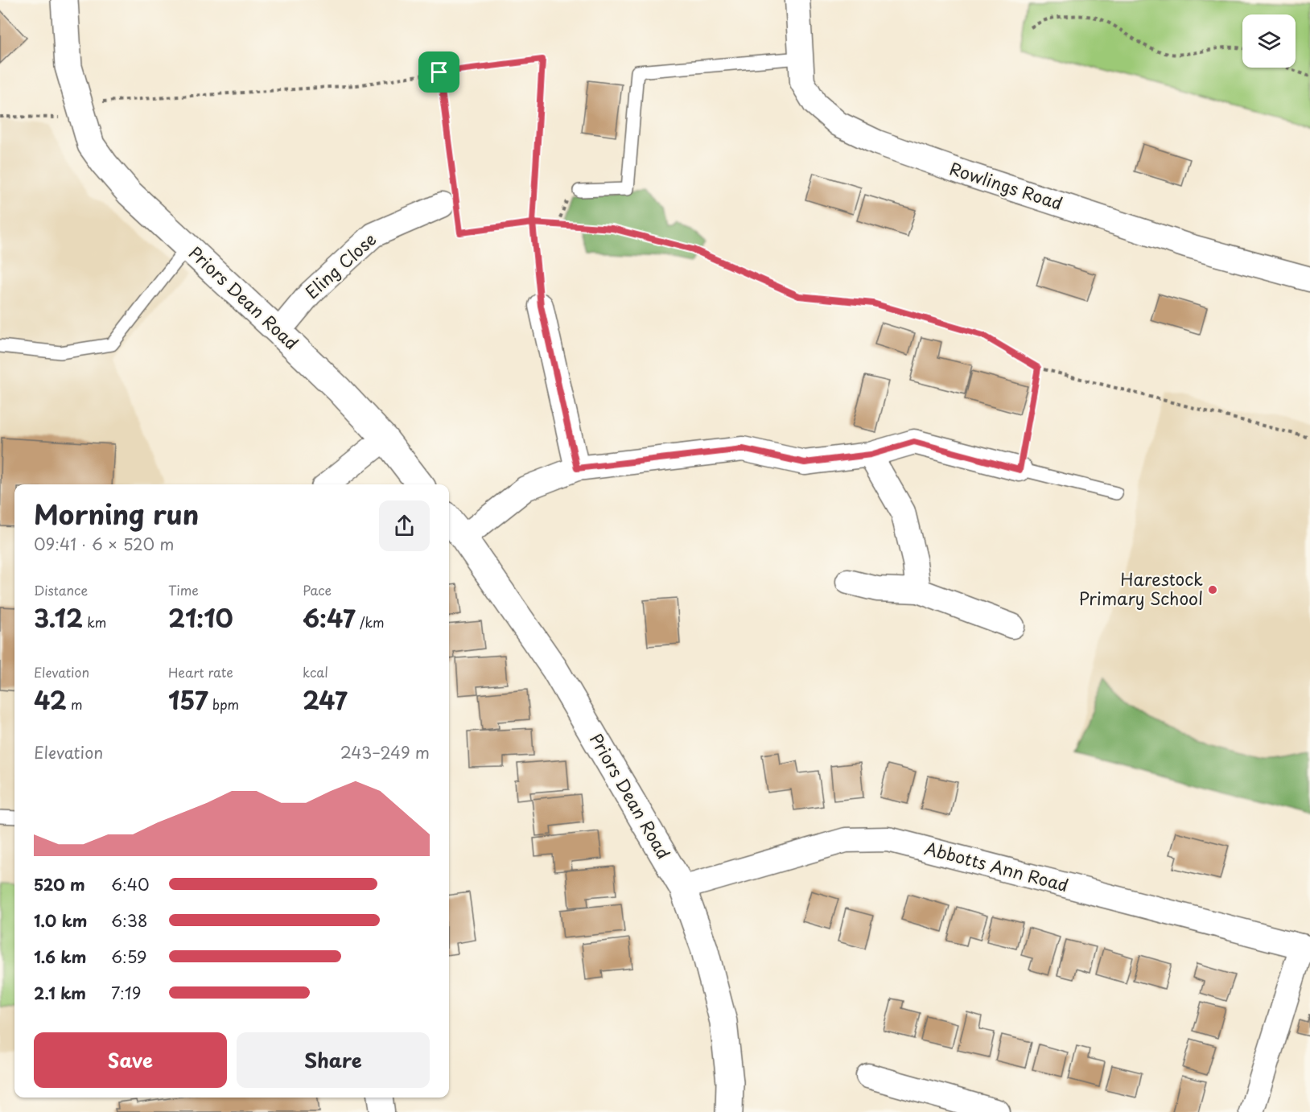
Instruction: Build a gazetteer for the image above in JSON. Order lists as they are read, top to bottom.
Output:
{
  "streets": {
    "street": [
      "Rowlings Road",
      "Eling Close",
      "Priors Dean Road",
      "Abbotts Ann Road"
    ]
  },
  "crossings": [
    ["Eling Close", "Priors Dean Road"],
    ["Priors Dean Road", "Abbotts Ann Road"]
  ],
  "places": ["Harestock Primary School"],
  "page": {
    "heading": ["Morning run", "09:41 · 6 × 520 m"],
    "stats": [
      ["Distance", "3.12 km"],
      ["Time", "21:10"],
      ["Pace", "6:47 /km"],
      ["Elevation", "42 m"],
      ["Heart rate", "157 bpm"],
      ["kcal", "247"]
    ],
    "chart": ["Elevation", "243–249 m"],
    "list": [
      {
        "name": "520 m",
        "note": "6:40"
      },
      {
        "name": "1.0 km",
        "note": "6:38"
      },
      {
        "name": "1.6 km",
        "note": "6:59"
      },
      {
        "name": "2.1 km",
        "note": "7:19"
      }
    ],
    "buttons": ["Save", "Share"]
  }
}
